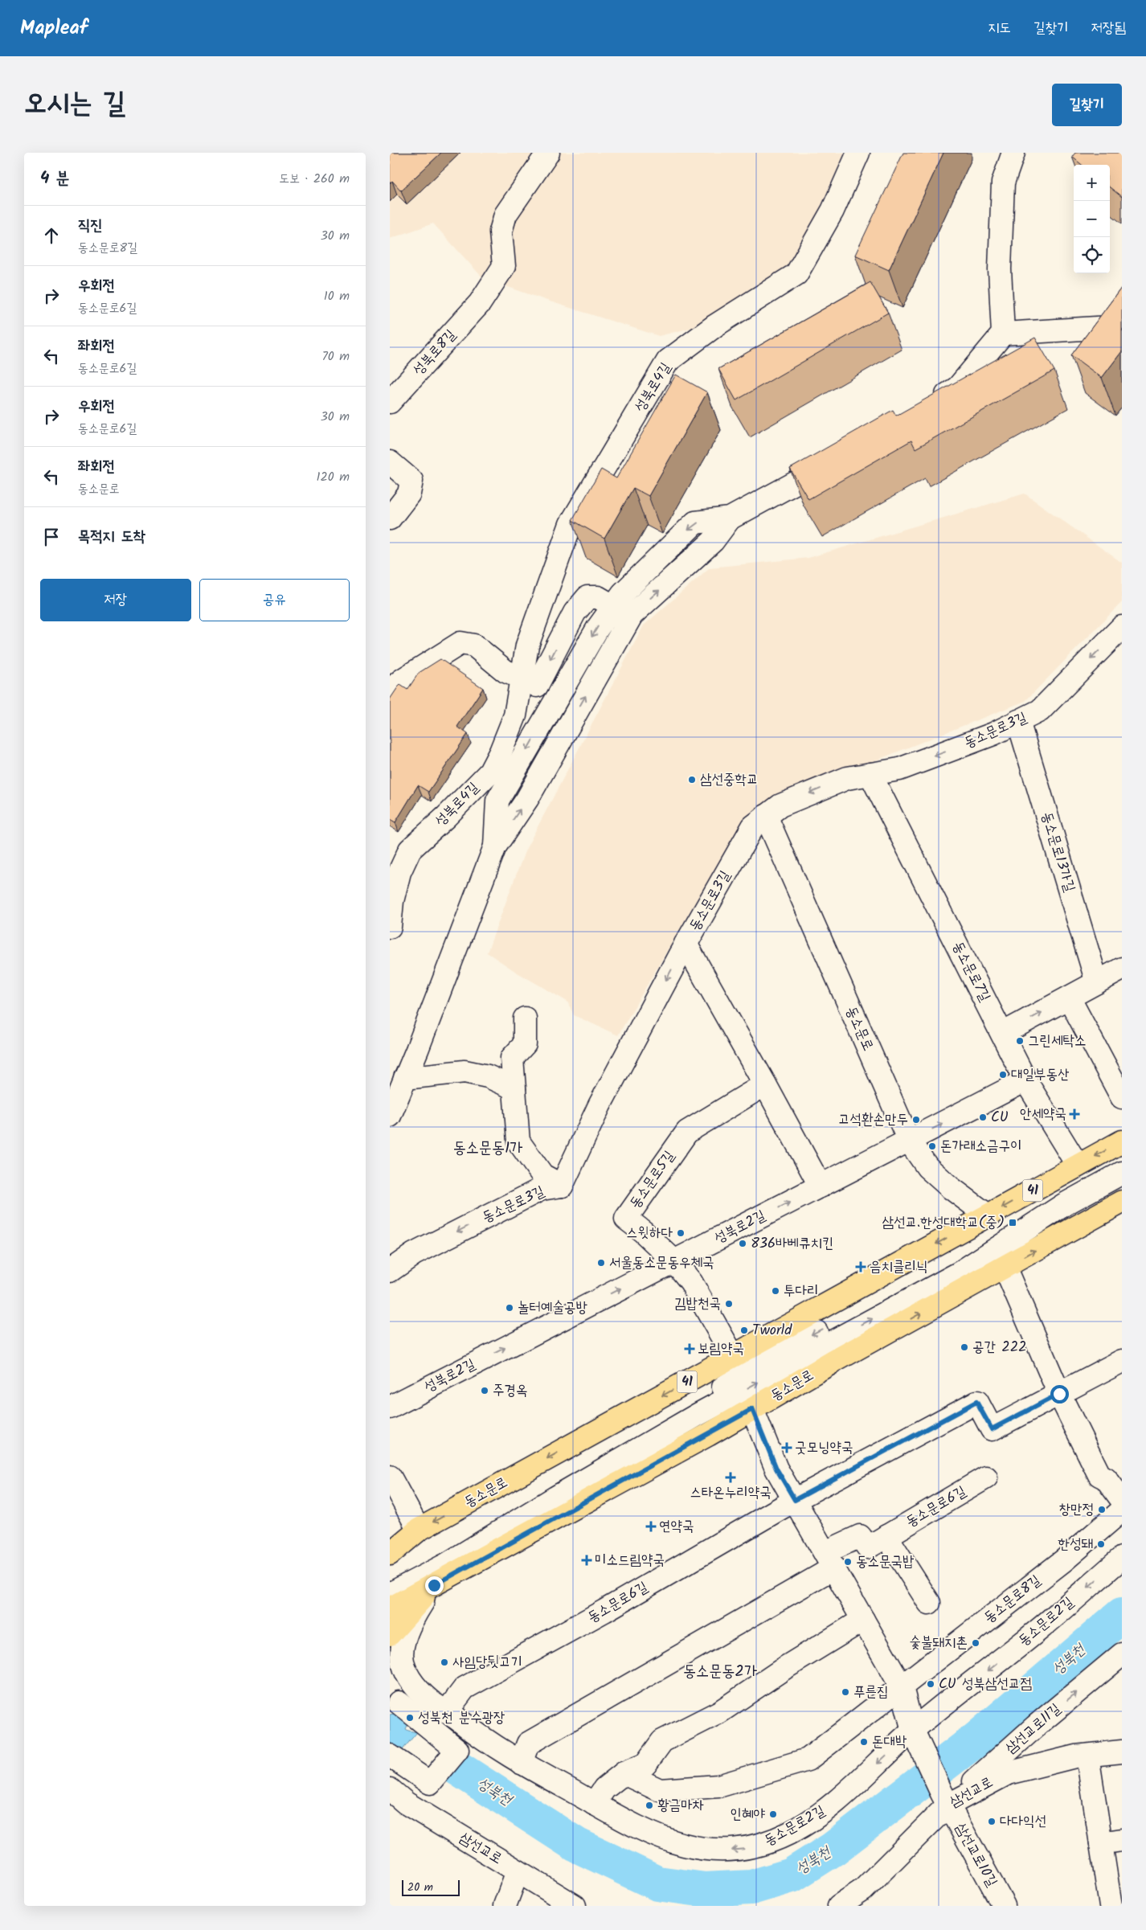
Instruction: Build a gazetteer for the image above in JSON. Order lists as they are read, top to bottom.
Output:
{
  "streets": {
    "main road": ["동소문로", "41"],
    "street": [
      "성북로8길",
      "성북로4길",
      "동소문로3길",
      "동소문로13가길",
      "동소문로7길",
      "동소문로5길",
      "성북로2길",
      "동소문로6길",
      "동소문로8길",
      "동소문로2길",
      "삼선교로11길",
      "삼선교로",
      "삼선교로10길"
    ]
  },
  "crossings": [
    ["동소문로3길", "동소문로13가길"],
    ["동소문로3길", "동소문로7길"],
    ["동소문로3길", "동소문로"],
    ["동소문로7길", "동소문로"],
    ["동소문로7길", "성북로2길"],
    ["동소문로", "동소문로5길"],
    ["동소문로", "성북로2길"],
    ["동소문로", "동소문로2길"],
    ["동소문로5길", "성북로2길"],
    ["동소문로6길", "동소문로2길"],
    ["동소문로2길", "삼선교로10길"],
    ["삼선교로11길", "삼선교로"],
    ["삼선교로11길", "삼선교로10길"],
    ["삼선교로", "삼선교로10길"]
  ],
  "one_way": ["동소문로3길", "삼선교로11길"],
  "districts": ["동소문동1가", "동소문동2가"],
  "water": ["성북천"],
  "places": {
    "other": [
      "삼선중학교",
      "그린세탁소",
      "대일부동산",
      "CU",
      "고석환손만두",
      "돈가래소금구이",
      "스윗하다",
      "836바베큐치킨",
      "서울동소문동우체국",
      "투다리",
      "김밥천국",
      "놀터예술공방",
      "Tworld",
      "공간 222",
      "주경옥",
      "창만정",
      "한성돼",
      "동소문국밥",
      "숯불돼지촌",
      "사임당뒷고기",
      "CU 성북삼선교점",
      "푸른집",
      "성북천 분수광장",
      "돈대박",
      "황금마차",
      "인혜야",
      "다다익선"
    ],
    "health": [
      "안세약국",
      "음치클리닉",
      "보림약국",
      "굿모닝약국",
      "스타온누리약국",
      "연약국",
      "미소드림약국"
    ],
    "transit": ["삼선교.한성대학교(중)"]
  },
  "scale_bar": "20 m",
  "page": {
    "header": "Mapleaf",
    "nav": ["지도", "길찾기", "저장됨"],
    "title": "오시는 길",
    "buttons": [
      "길찾기",
      ["저장", "공유"]
    ],
    "heading": ["4 분", "도보 · 260 m"],
    "map_buttons": ["+", "−"],
    "list": [
      ["직진", "동소문로8길", "30 m"],
      ["우회전", "동소문로6길", "10 m"],
      ["좌회전", "동소문로6길", "70 m"],
      ["우회전", "동소문로6길", "30 m"],
      ["좌회전", "동소문로", "120 m"],
      "목적지 도착"
    ],
    "scale": "20 m"
  }
}
